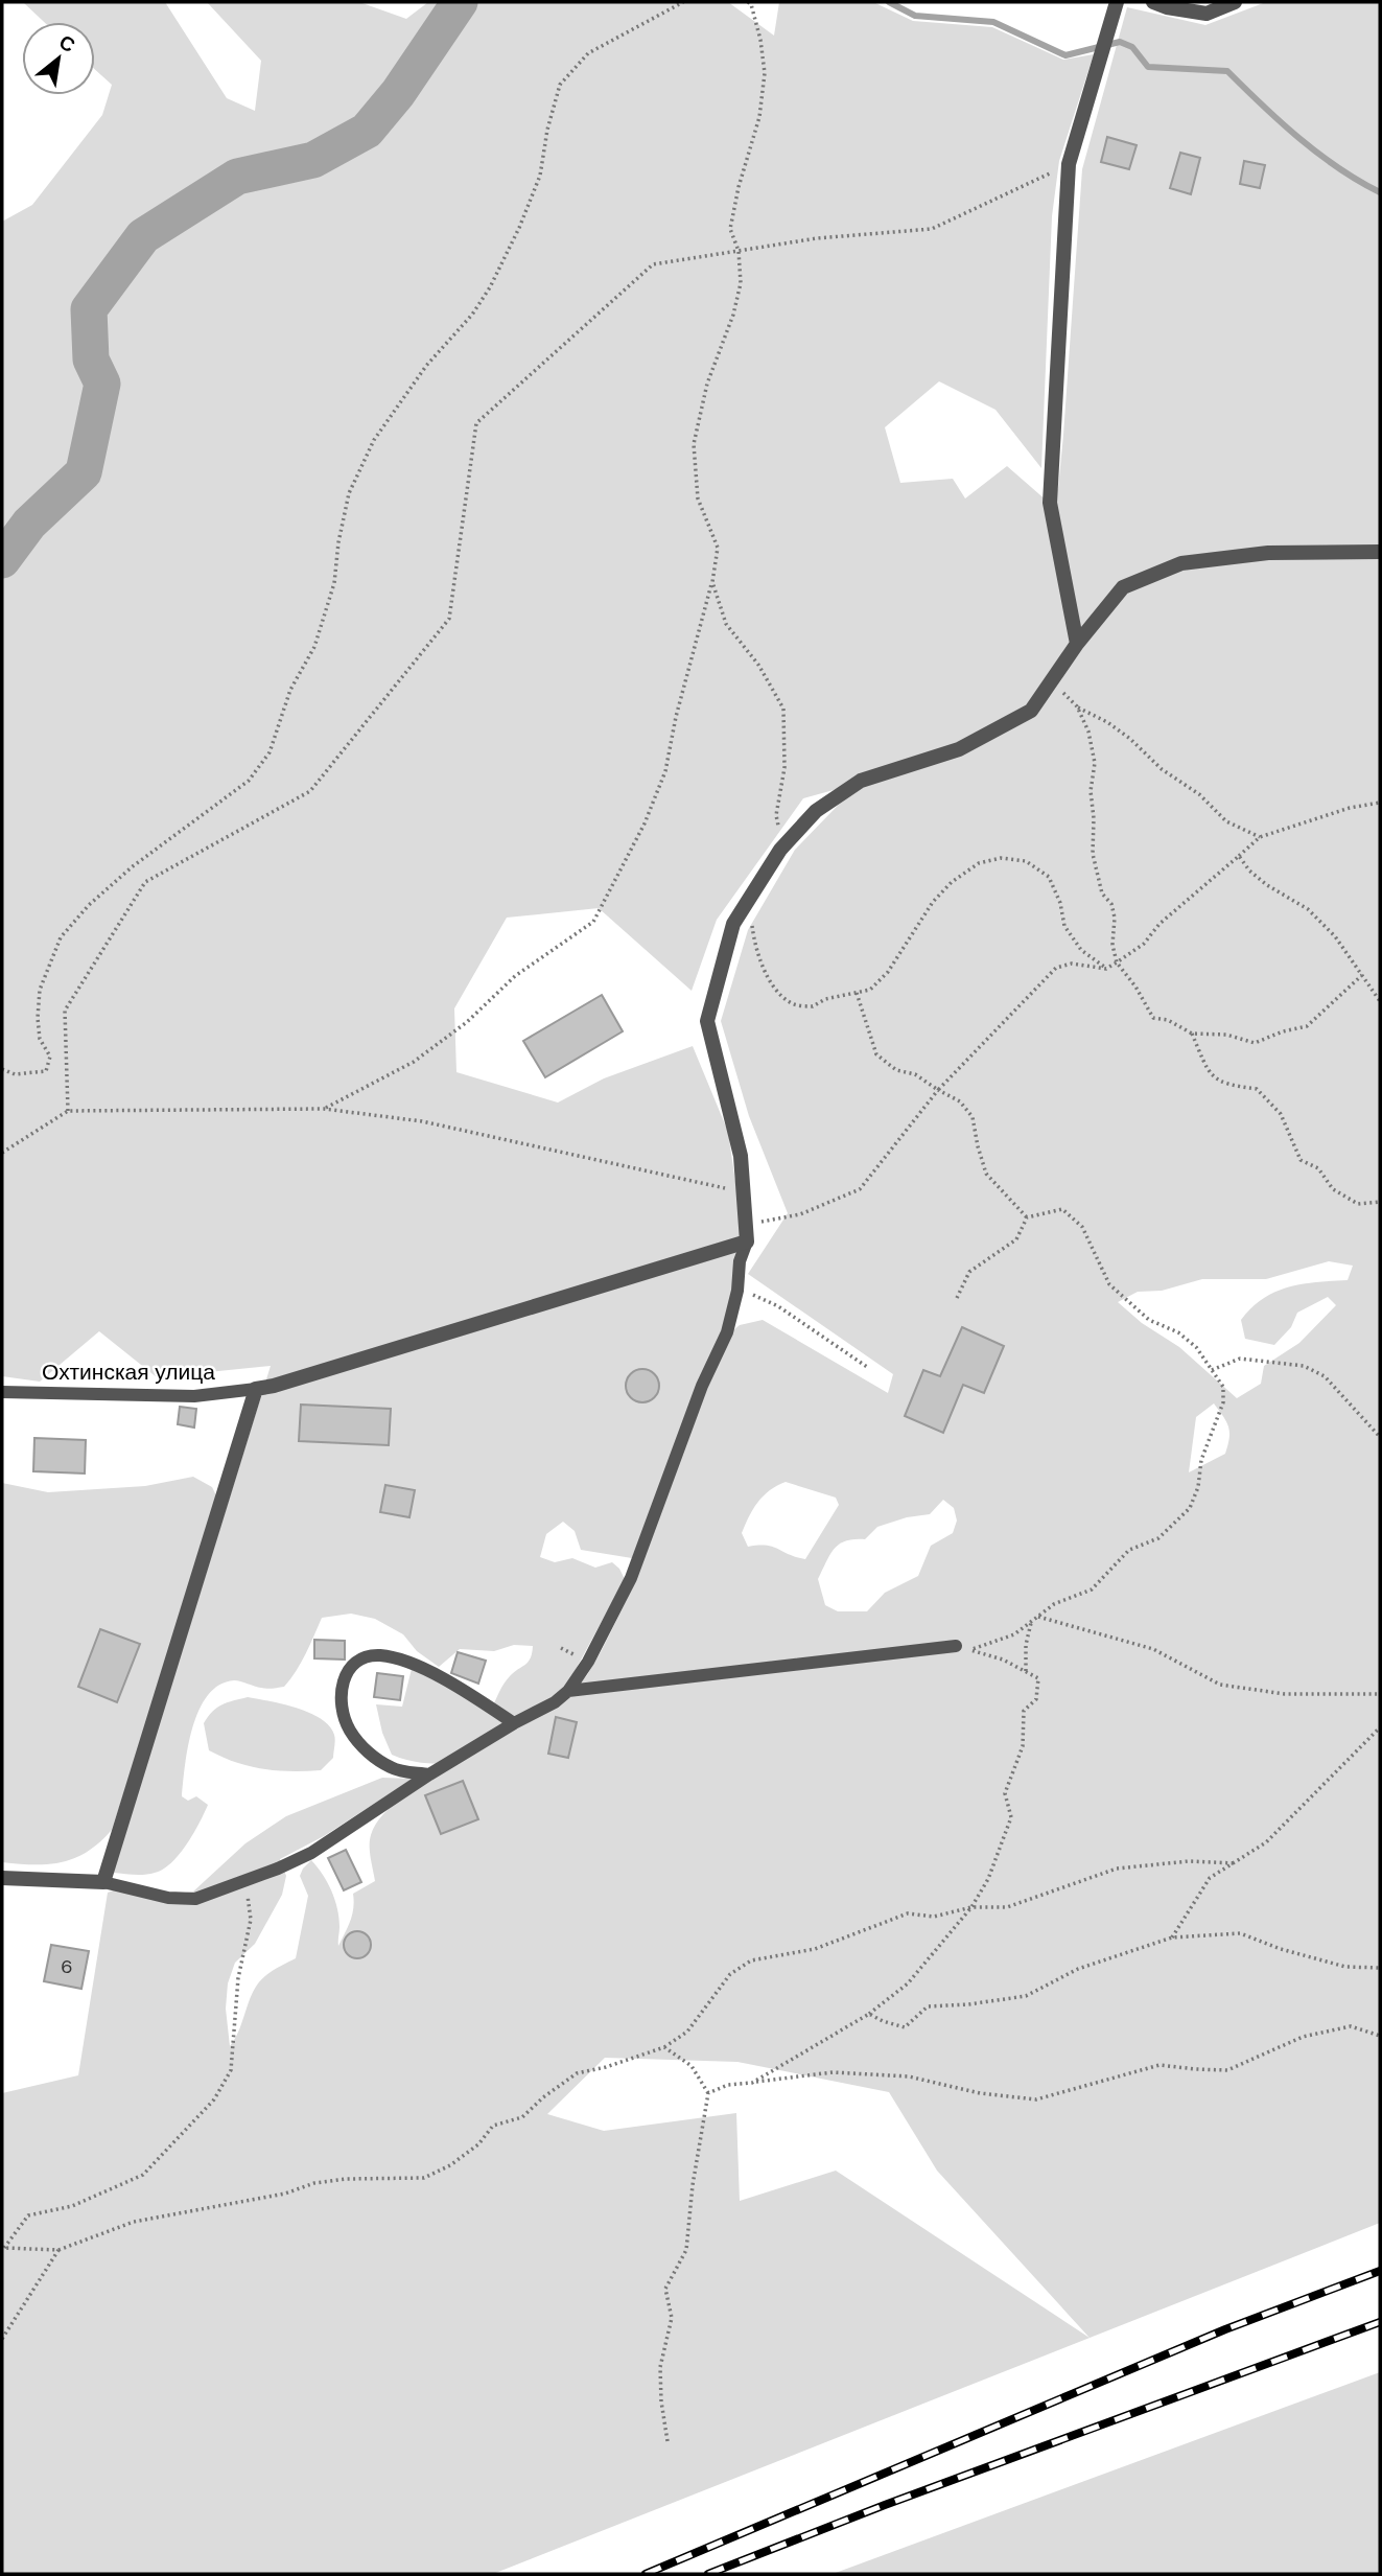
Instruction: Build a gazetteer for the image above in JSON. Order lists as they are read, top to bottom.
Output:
{
  "streets": {
    "lane": ["Охтинская улица"]
  },
  "house_numbers": ["6"],
  "north": "top right"
}
